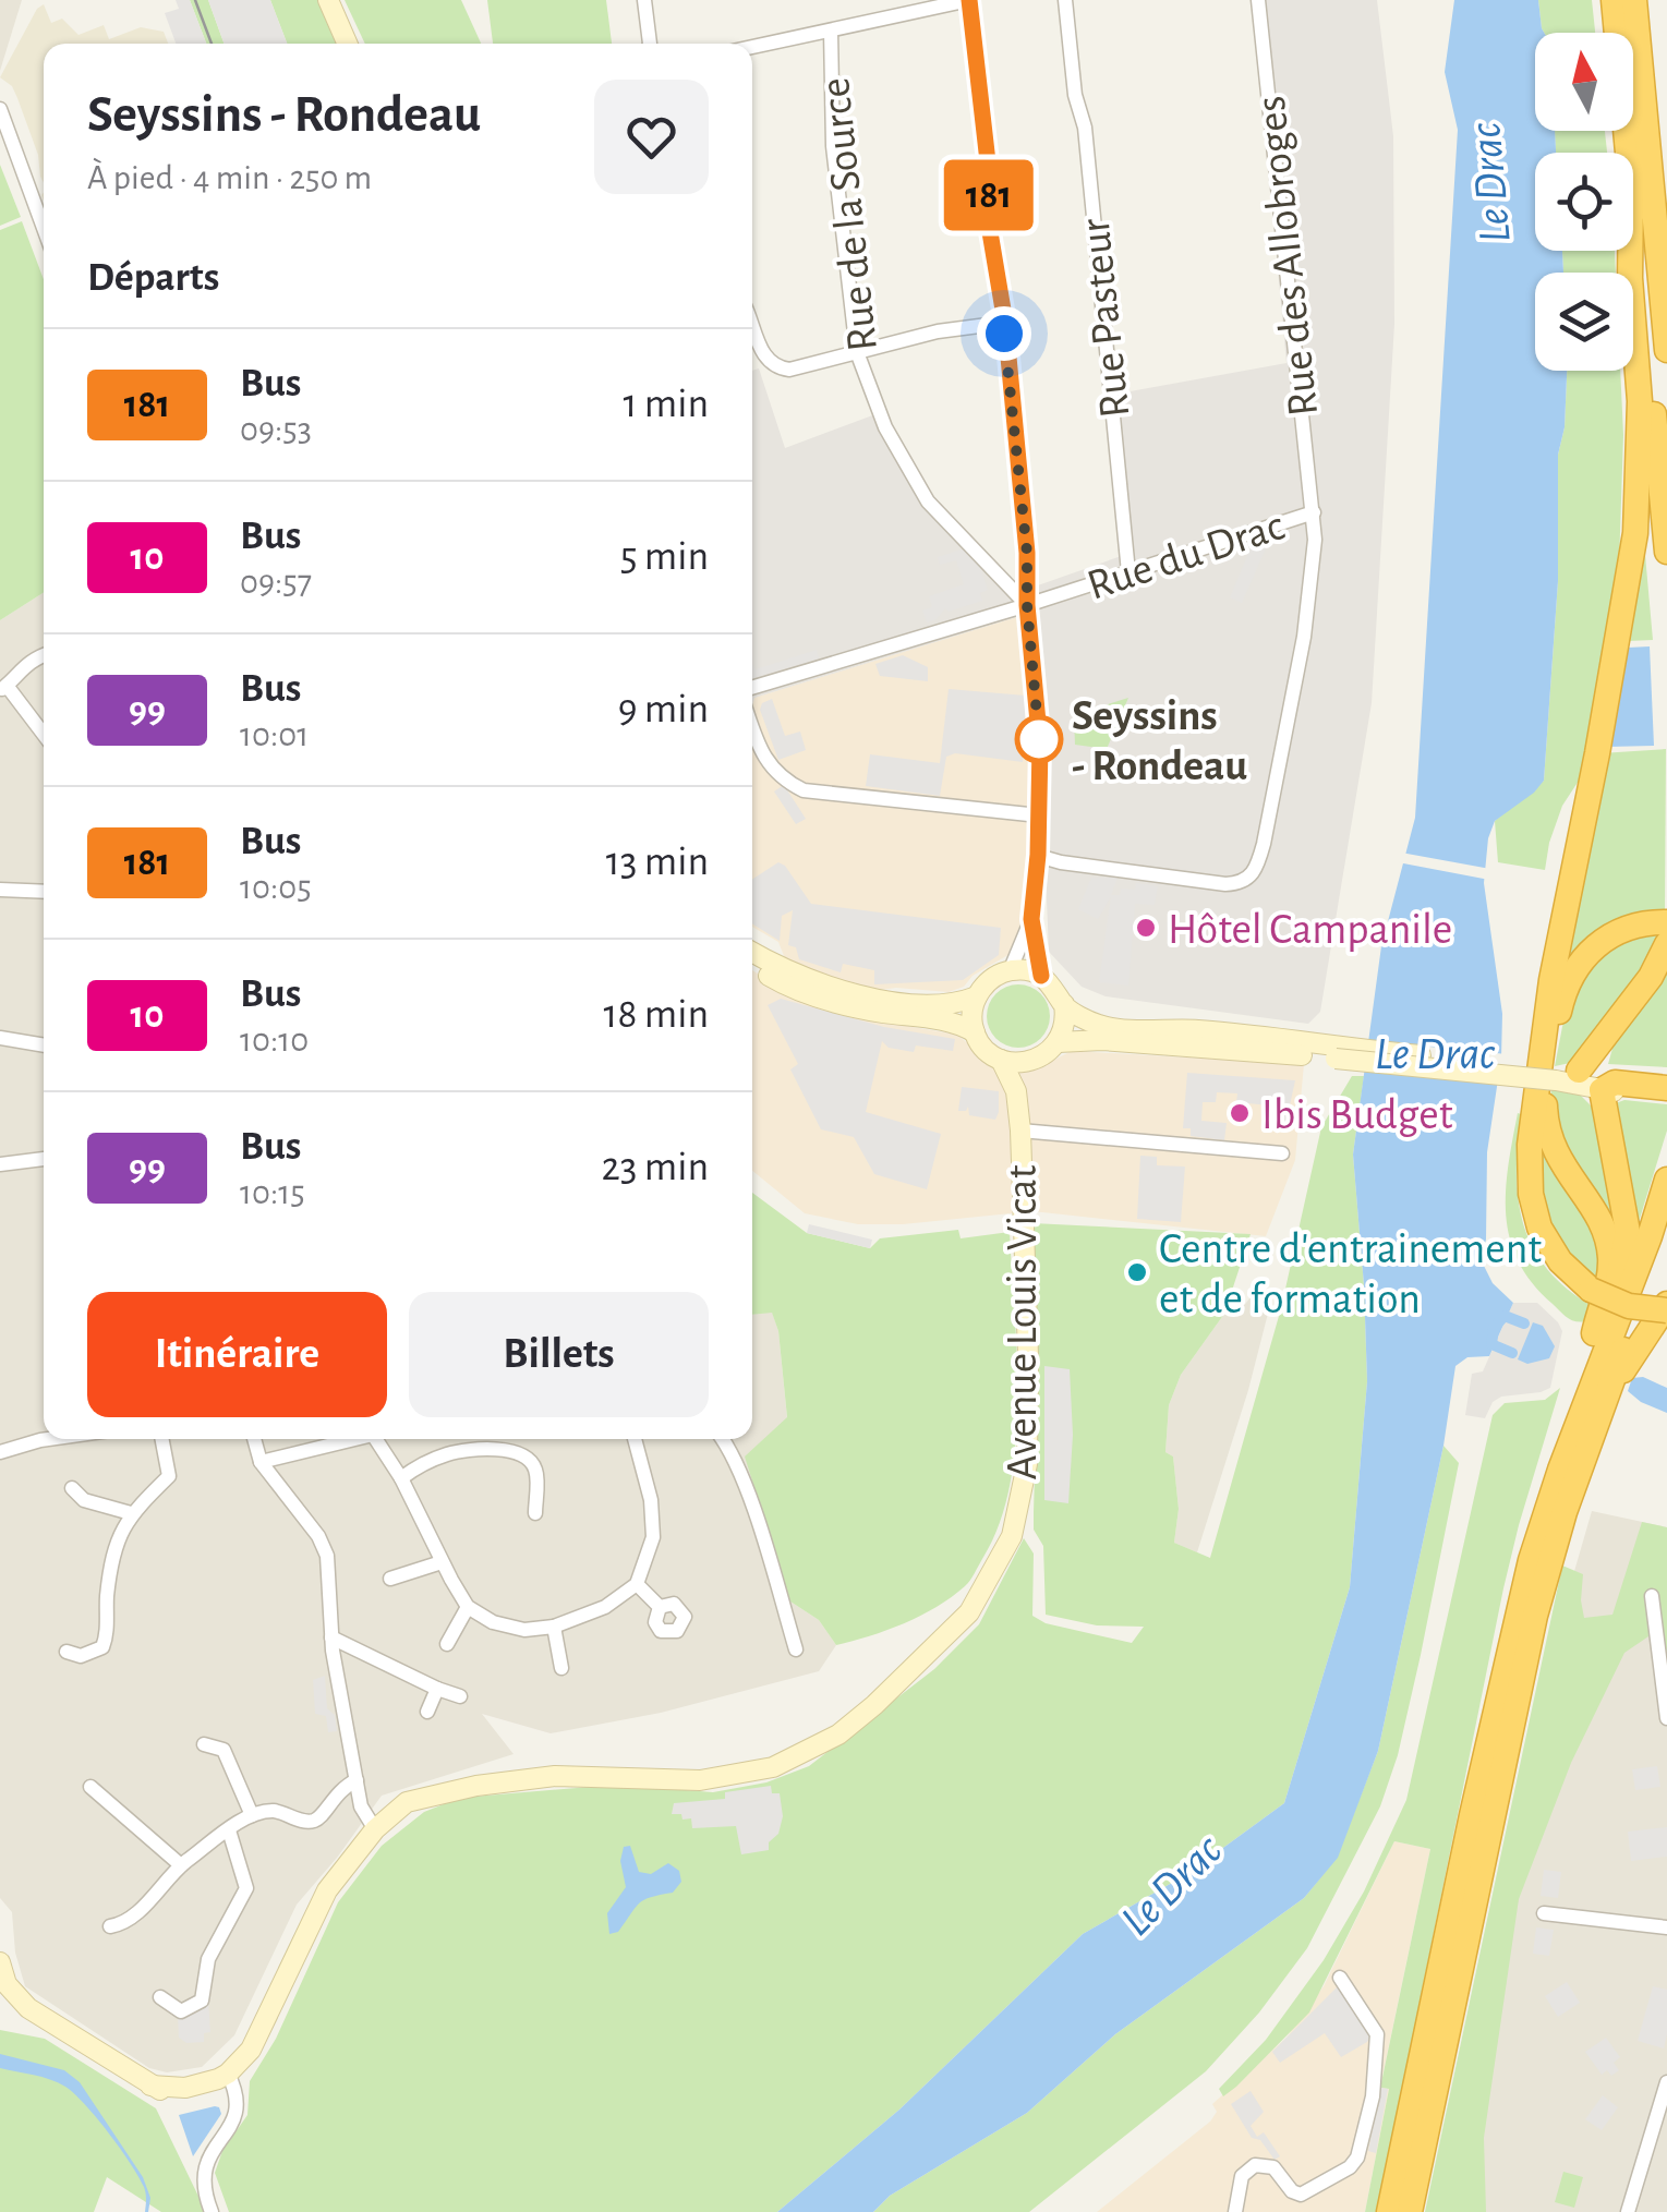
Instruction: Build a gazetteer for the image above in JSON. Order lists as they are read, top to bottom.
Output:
{
  "streets": {
    "main road": ["Avenue Louis Vicat"],
    "street": [
      "Rue de la Source",
      "Rue des Allobroges",
      "Rue Pasteur",
      "Rue du Drac"
    ]
  },
  "crossings": [
    ["Rue de la Source", "Rue du Drac"],
    ["Rue des Allobroges", "Rue du Drac"],
    ["Rue Pasteur", "Rue du Drac"]
  ],
  "water": ["Le Drac"],
  "places": [
    "Seyssins - Rondeau",
    "Hôtel Campanile",
    "Ibis Budget",
    "Centre d'entrainement et de formation"
  ],
  "lines": ["bus line 181"],
  "north": "top",
  "page": {
    "on_map": "181",
    "heading": [
      ["Seyssins - Rondeau", "À pied · 4 min · 250 m"],
      "Départs"
    ],
    "list": [
      {
        "mark": "181",
        "name": "Bus",
        "note": "09:53",
        "value": "1 min"
      },
      {
        "mark": "10",
        "name": "Bus",
        "note": "09:57",
        "value": "5 min"
      },
      {
        "mark": "99",
        "name": "Bus",
        "note": "10:01",
        "value": "9 min"
      },
      {
        "mark": "181",
        "name": "Bus",
        "note": "10:05",
        "value": "13 min"
      },
      {
        "mark": "10",
        "name": "Bus",
        "note": "10:10",
        "value": "18 min"
      },
      {
        "mark": "99",
        "name": "Bus",
        "note": "10:15",
        "value": "23 min"
      }
    ],
    "buttons": ["Itinéraire", "Billets"]
  }
}
